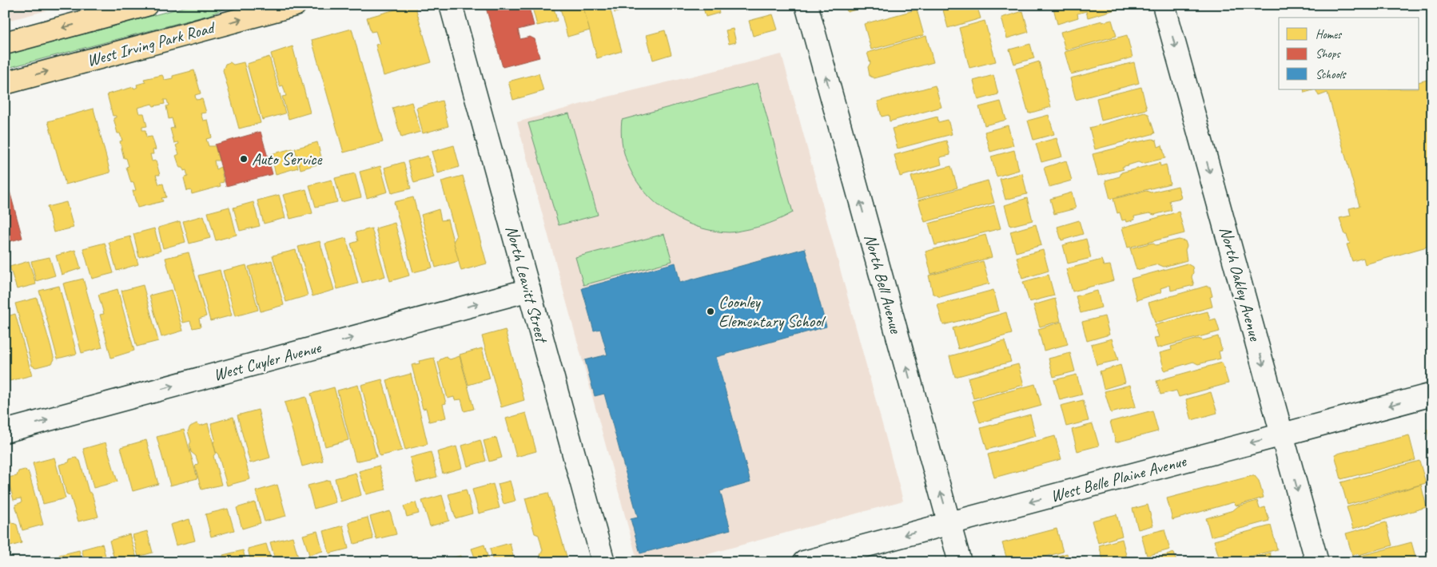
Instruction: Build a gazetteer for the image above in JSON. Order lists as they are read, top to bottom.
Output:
{
  "streets": {
    "main road": ["West Irving Park Road"],
    "street": [
      "North Leavitt Street",
      "North Bell Avenue",
      "North Oakley Avenue",
      "West Cuyler Avenue",
      "West Belle Plaine Avenue"
    ]
  },
  "crossings": [
    ["North Leavitt Street", "West Cuyler Avenue"],
    ["North Bell Avenue", "West Belle Plaine Avenue"],
    ["North Oakley Avenue", "West Belle Plaine Avenue"]
  ],
  "one_way": [
    "North Bell Avenue",
    "North Oakley Avenue",
    "West Cuyler Avenue",
    "West Belle Plaine Avenue"
  ],
  "places": ["Auto Service", "Coonley Elementary School"],
  "legend": ["Homes", "Shops", "Schools"]
}
